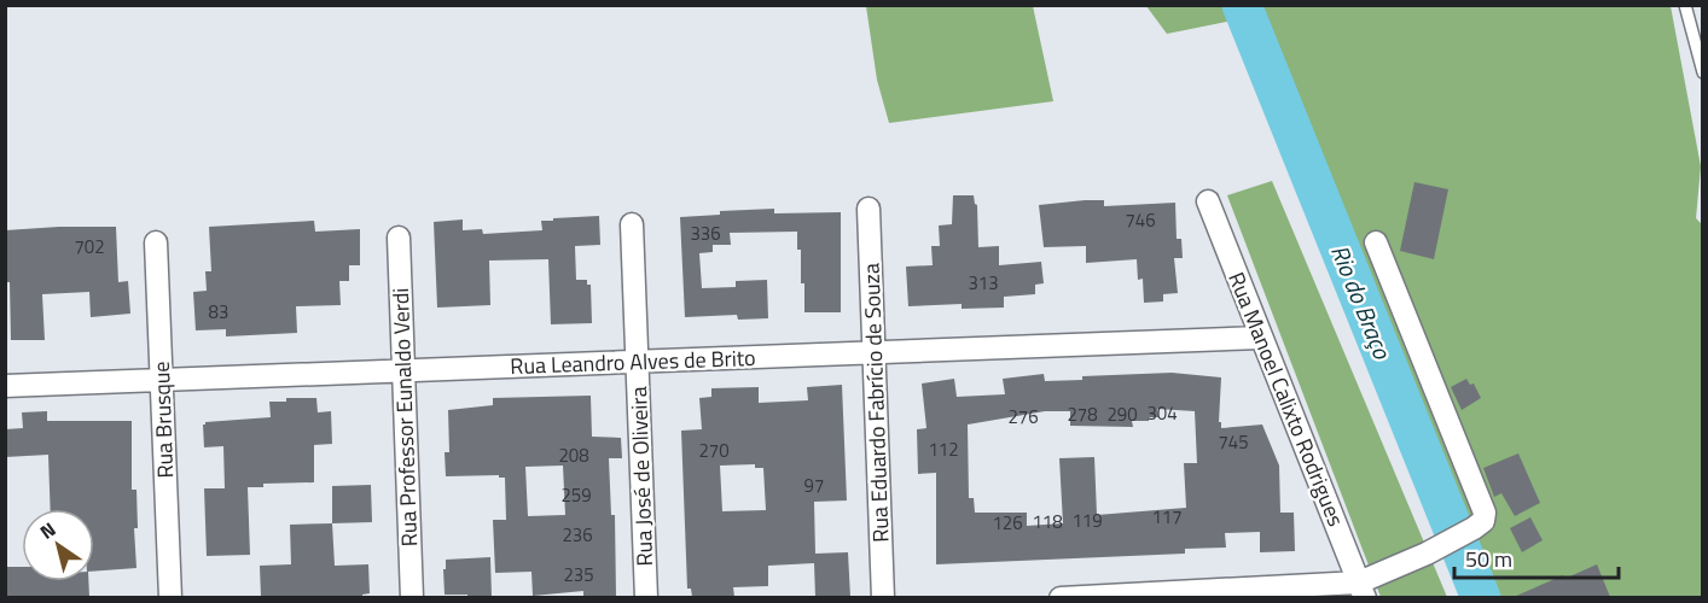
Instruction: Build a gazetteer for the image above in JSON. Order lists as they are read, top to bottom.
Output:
{
  "streets": {
    "street": [
      "Rua Leandro Alves de Brito",
      "Rua Manoel Calixto Rodrigues",
      "Rua Eduardo Fabrício de Souza",
      "Rua Professor Eunaldo Verdi",
      "Rua Brusque",
      "Rua José de Oliveira"
    ]
  },
  "crossings": [
    ["Rua Leandro Alves de Brito", "Rua Manoel Calixto Rodrigues"],
    ["Rua Leandro Alves de Brito", "Rua Eduardo Fabrício de Souza"],
    ["Rua Leandro Alves de Brito", "Rua Professor Eunaldo Verdi"],
    ["Rua Leandro Alves de Brito", "Rua Brusque"],
    ["Rua Leandro Alves de Brito", "Rua José de Oliveira"]
  ],
  "water": ["Rio do Braço"],
  "house_numbers": [
    "746",
    "336",
    "702",
    "313",
    "83",
    "304",
    "278",
    "290",
    "276",
    "745",
    "112",
    "270",
    "208",
    "97",
    "259",
    "117",
    "119",
    "118",
    "126",
    "236",
    "235"
  ],
  "scale_bar": "50 m",
  "north": "top left"
}
